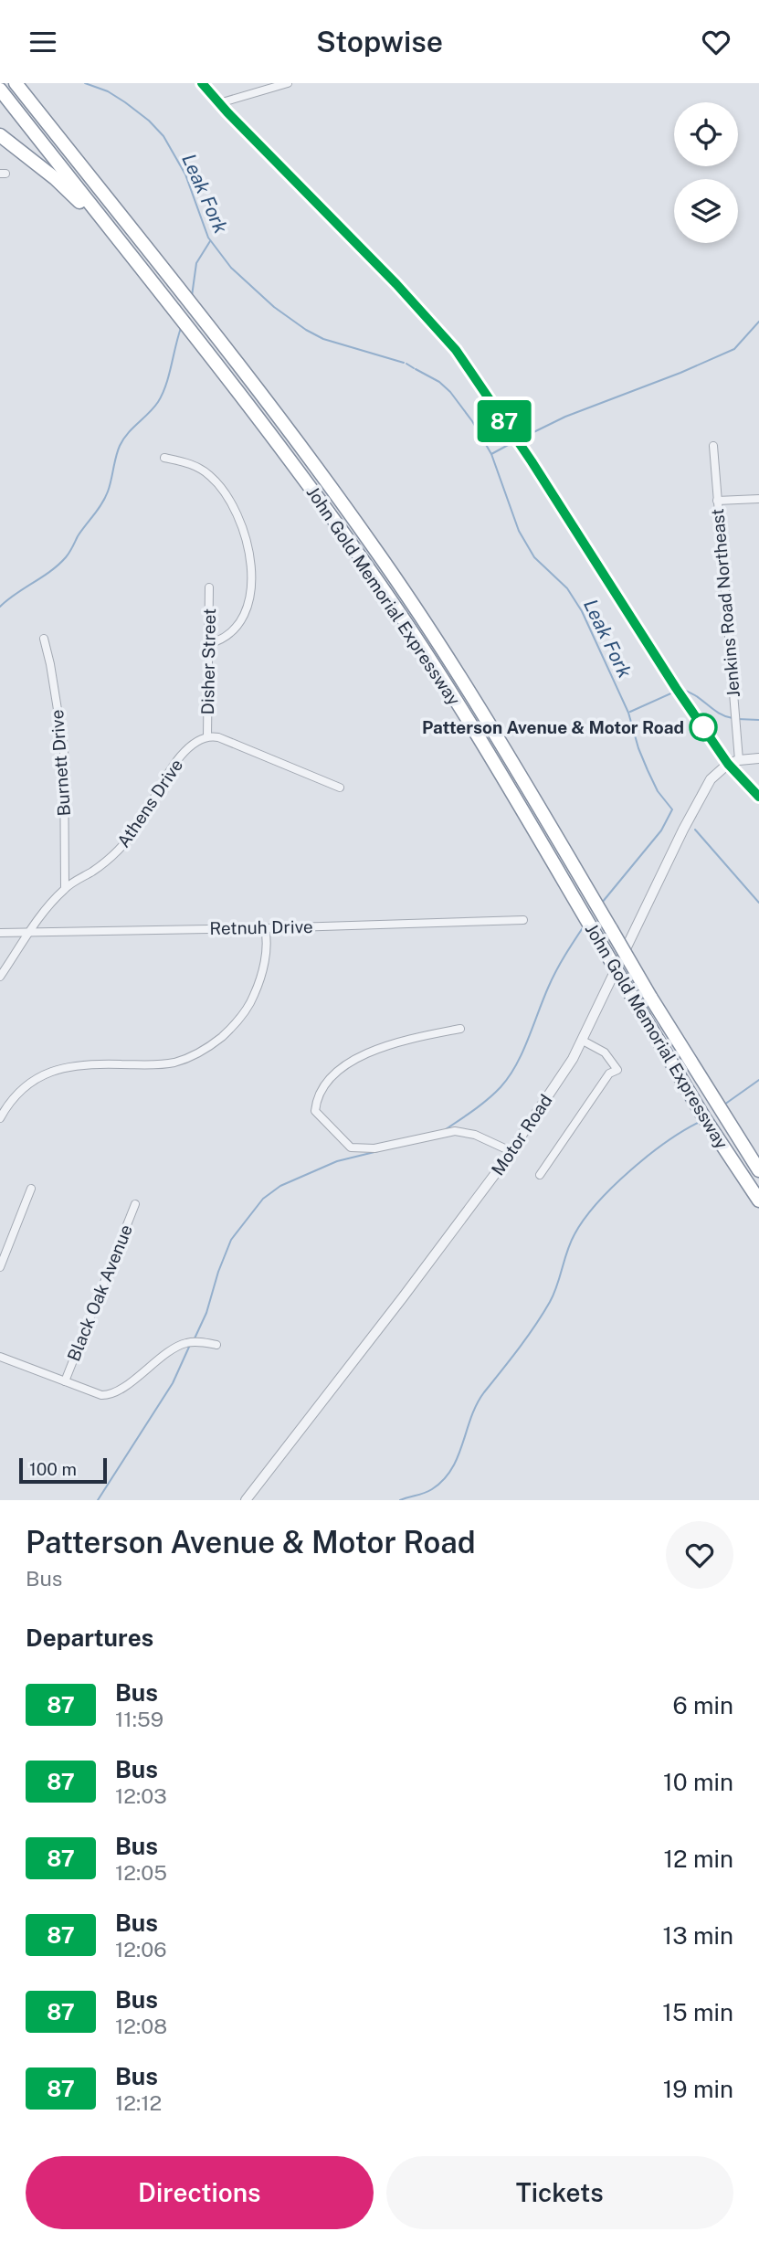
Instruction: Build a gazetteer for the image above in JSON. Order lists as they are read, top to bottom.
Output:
{
  "streets": {
    "highway": ["John Gold Memorial Expressway"],
    "street": [
      "Jenkins Road Northeast",
      "Disher Street",
      "Burnett Drive",
      "Athens Drive",
      "Retnuh Drive",
      "Motor Road",
      "Black Oak Avenue"
    ]
  },
  "crossings": [
    ["Jenkins Road Northeast", "Motor Road"],
    ["Disher Street", "Athens Drive"],
    ["Burnett Drive", "Athens Drive"],
    ["Athens Drive", "Retnuh Drive"]
  ],
  "water": ["Leak Fork"],
  "places": ["Patterson Avenue & Motor Road"],
  "lines": ["bus line 87"],
  "scale_bar": "100 m",
  "page": {
    "header": "Stopwise",
    "on_map": "87",
    "scale": "100 m",
    "heading": [
      ["Patterson Avenue & Motor Road", "Bus"],
      "Departures"
    ],
    "list": [
      {
        "mark": "87",
        "name": "Bus",
        "note": "11:59",
        "value": "6 min"
      },
      {
        "mark": "87",
        "name": "Bus",
        "note": "12:03",
        "value": "10 min"
      },
      {
        "mark": "87",
        "name": "Bus",
        "note": "12:05",
        "value": "12 min"
      },
      {
        "mark": "87",
        "name": "Bus",
        "note": "12:06",
        "value": "13 min"
      },
      {
        "mark": "87",
        "name": "Bus",
        "note": "12:08",
        "value": "15 min"
      },
      {
        "mark": "87",
        "name": "Bus",
        "note": "12:12",
        "value": "19 min"
      }
    ],
    "buttons": ["Directions", "Tickets"]
  }
}
